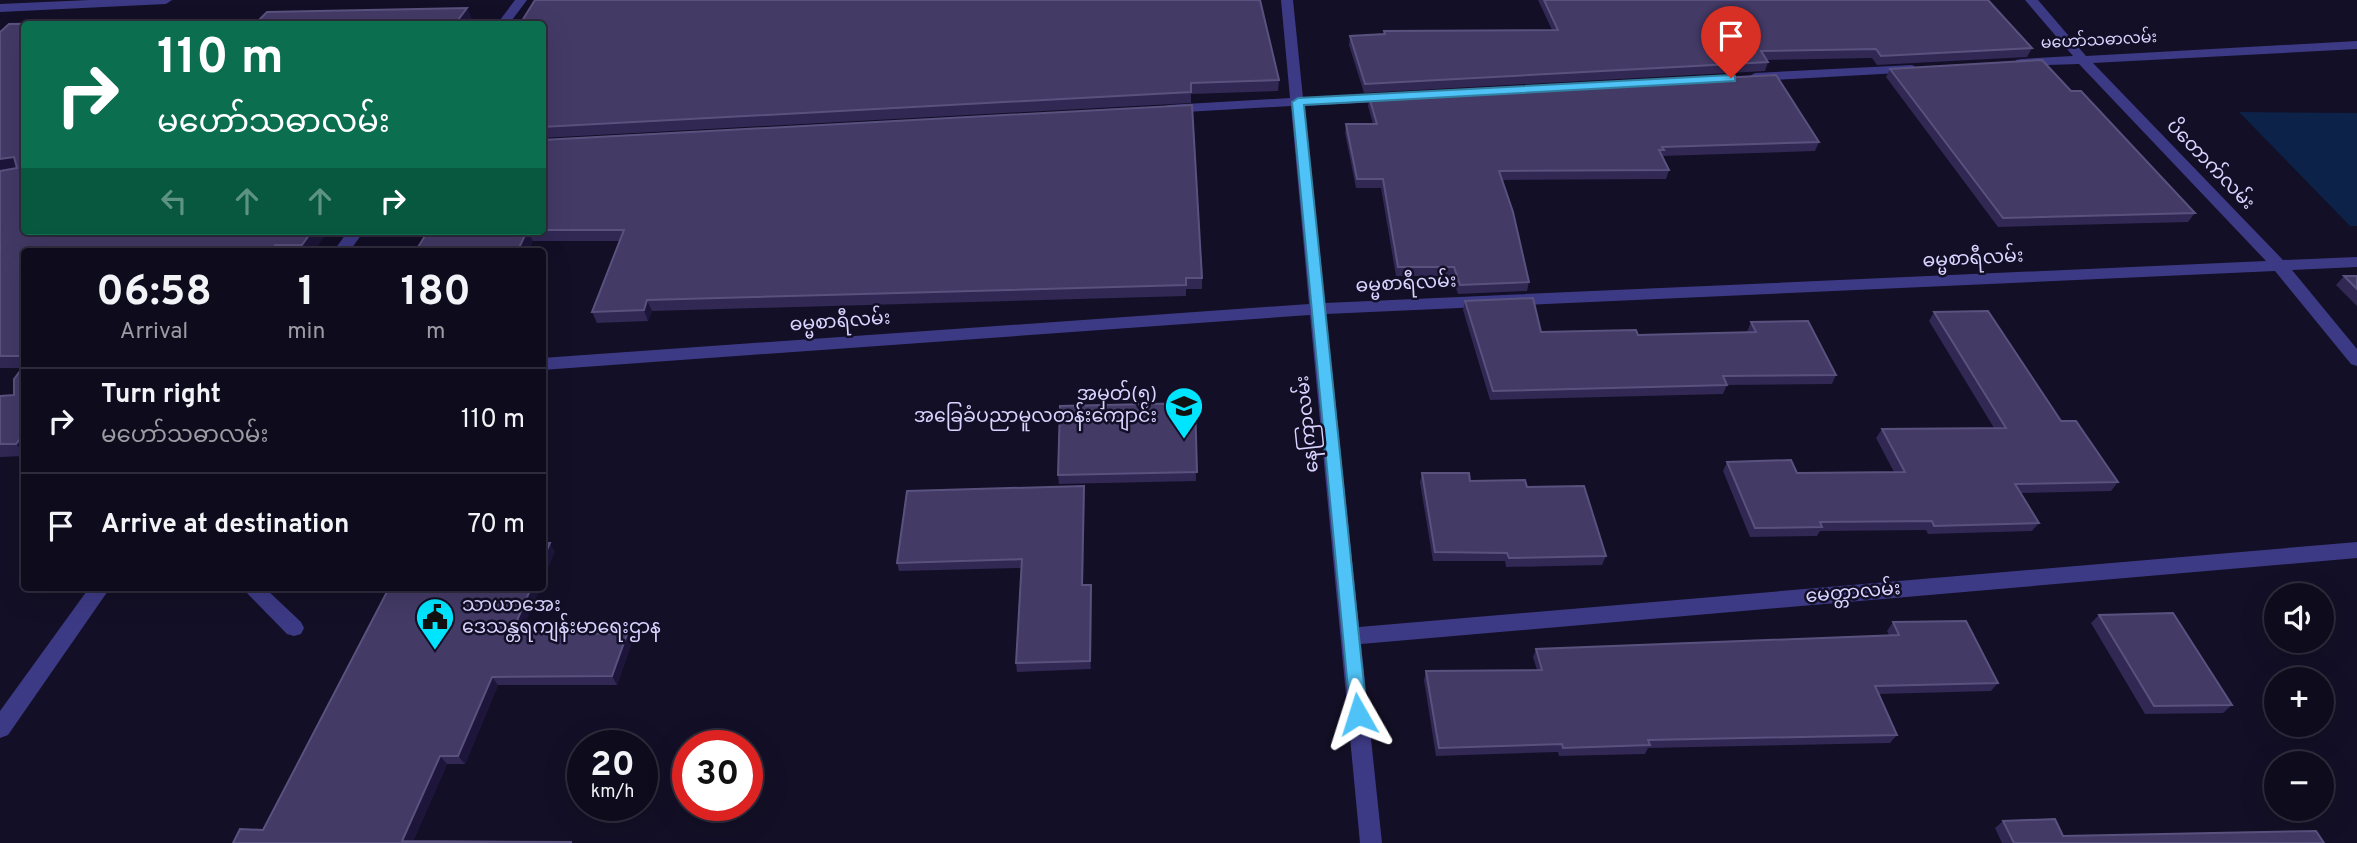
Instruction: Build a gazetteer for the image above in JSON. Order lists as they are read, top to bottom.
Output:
{
  "streets": {
    "street": [
      "မဟော်သဓာလမ်း",
      "ပိတောက်လမ်း",
      "ဓမ္မစာရီလမ်း",
      "နေကြာလမ်း",
      "မေတ္တာလမ်း"
    ]
  },
  "crossings": [
    ["မဟော်သဓာလမ်း", "ပိတောက်လမ်း"],
    ["ပိတောက်လမ်း", "ဓမ္မစာရီလမ်း"],
    ["ဓမ္မစာရီလမ်း", "နေကြာလမ်း"],
    ["နေကြာလမ်း", "မေတ္တာလမ်း"]
  ],
  "places": {
    "school or university": ["အမှတ်(၅) အခြေခံပညာမူလတန်းကျောင်း"],
    "public building": ["သာယာအေး ဒေသန္တရကျန်းမာရေးဌာန"]
  },
  "page": {
    "turn": ["110 m", "မဟော်သဓာလမ်း"],
    "eta": [
      "06:58",
      "Arrival",
      "1",
      "min",
      "180",
      "m"
    ],
    "list": [
      {
        "name": "Turn right",
        "note": "မဟော်သဓာလမ်း",
        "value": "110 m"
      },
      {
        "name": "Arrive at destination",
        "value": "70 m"
      }
    ],
    "map_buttons": ["+", "−"],
    "speed": "20 km/h",
    "limit": "30"
  }
}
